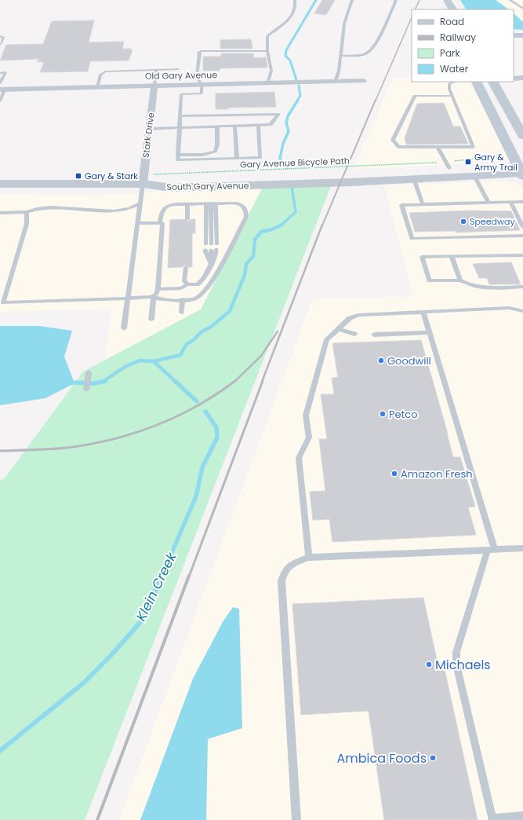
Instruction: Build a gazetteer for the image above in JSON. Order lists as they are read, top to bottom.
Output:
{
  "streets": {
    "street": ["Old Gary Avenue", "Stark Drive", "South Gary Avenue"],
    "path": ["Gary Avenue Bicycle Path"]
  },
  "crossings": [
    ["Old Gary Avenue", "Stark Drive"],
    ["Stark Drive", "South Gary Avenue"]
  ],
  "water": ["Klein Creek"],
  "places": {
    "transit": ["Gary & Army Trail", "Gary & Stark"],
    "other": [
      "Speedway",
      "Goodwill",
      "Petco",
      "Amazon Fresh",
      "Michaels",
      "Ambica Foods"
    ]
  },
  "legend": [
    "Road",
    "Railway",
    "Park",
    "Water"
  ]
}
